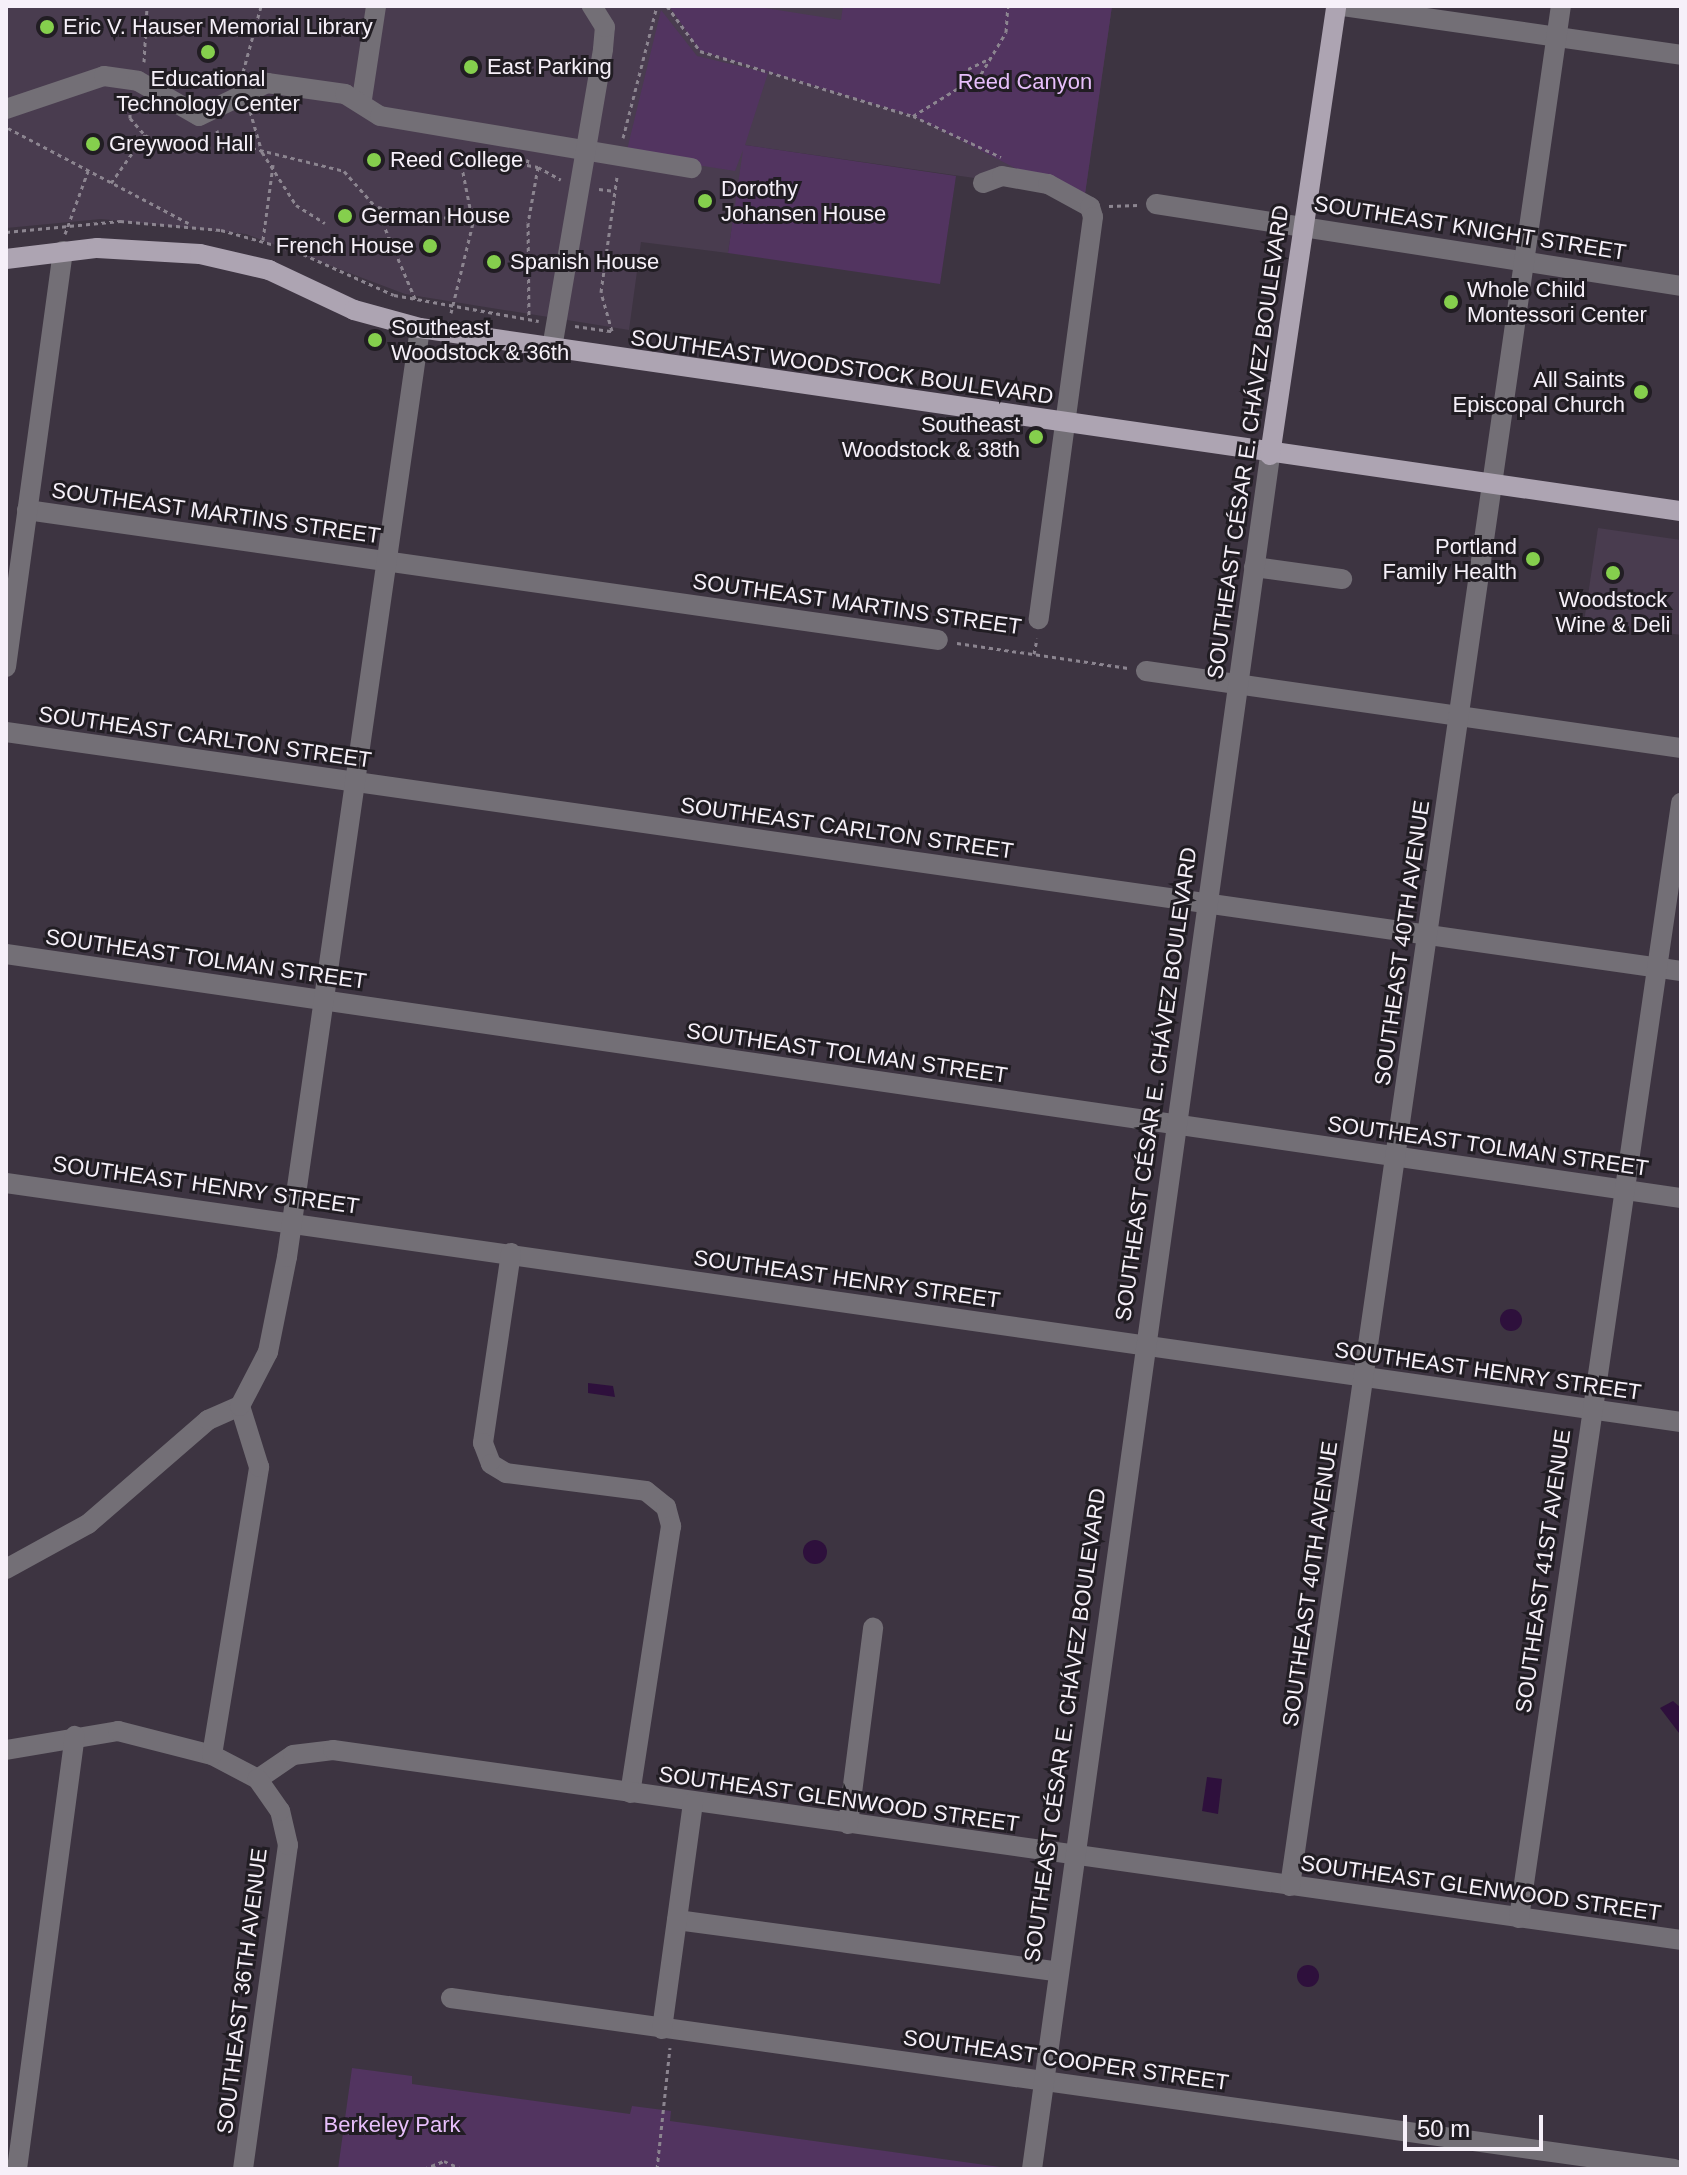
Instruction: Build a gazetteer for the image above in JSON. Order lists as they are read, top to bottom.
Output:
{
  "streets": {
    "main road": ["SOUTHEAST WOODSTOCK BOULEVARD", "SOUTHEAST CÉSAR E. CHÁVEZ BOULEVARD"],
    "street": [
      "SOUTHEAST KNIGHT STREET",
      "SOUTHEAST MARTINS STREET",
      "SOUTHEAST CARLTON STREET",
      "SOUTHEAST 40TH AVENUE",
      "SOUTHEAST TOLMAN STREET",
      "SOUTHEAST HENRY STREET",
      "SOUTHEAST 41ST AVENUE",
      "SOUTHEAST GLENWOOD STREET",
      "SOUTHEAST 36TH AVENUE",
      "SOUTHEAST COOPER STREET"
    ]
  },
  "crossings": [
    ["SOUTHEAST KNIGHT STREET", "SOUTHEAST CÉSAR E. CHÁVEZ BOULEVARD"],
    ["SOUTHEAST KNIGHT STREET", "SOUTHEAST 40TH AVENUE"],
    ["SOUTHEAST WOODSTOCK BOULEVARD", "SOUTHEAST CÉSAR E. CHÁVEZ BOULEVARD"],
    ["SOUTHEAST WOODSTOCK BOULEVARD", "SOUTHEAST 40TH AVENUE"],
    ["SOUTHEAST CÉSAR E. CHÁVEZ BOULEVARD", "SOUTHEAST CARLTON STREET"],
    ["SOUTHEAST CÉSAR E. CHÁVEZ BOULEVARD", "SOUTHEAST TOLMAN STREET"],
    ["SOUTHEAST CÉSAR E. CHÁVEZ BOULEVARD", "SOUTHEAST HENRY STREET"],
    ["SOUTHEAST CÉSAR E. CHÁVEZ BOULEVARD", "SOUTHEAST GLENWOOD STREET"],
    ["SOUTHEAST CÉSAR E. CHÁVEZ BOULEVARD", "SOUTHEAST COOPER STREET"],
    ["SOUTHEAST CARLTON STREET", "SOUTHEAST 40TH AVENUE"],
    ["SOUTHEAST CARLTON STREET", "SOUTHEAST 41ST AVENUE"],
    ["SOUTHEAST 40TH AVENUE", "SOUTHEAST TOLMAN STREET"],
    ["SOUTHEAST 40TH AVENUE", "SOUTHEAST HENRY STREET"],
    ["SOUTHEAST 40TH AVENUE", "SOUTHEAST GLENWOOD STREET"],
    ["SOUTHEAST TOLMAN STREET", "SOUTHEAST 41ST AVENUE"],
    ["SOUTHEAST HENRY STREET", "SOUTHEAST 41ST AVENUE"],
    ["SOUTHEAST 41ST AVENUE", "SOUTHEAST GLENWOOD STREET"],
    ["SOUTHEAST GLENWOOD STREET", "SOUTHEAST 36TH AVENUE"]
  ],
  "parks": ["Reed Canyon", "Berkeley Park"],
  "places": [
    "Eric V. Hauser Memorial Library",
    "Educational Technology Center",
    "East Parking",
    "Greywood Hall",
    "Reed College",
    "Dorothy Johansen House",
    "German House",
    "French House",
    "Spanish House",
    "Whole Child Montessori Center",
    "Southeast Woodstock & 36th",
    "All Saints Episcopal Church",
    "Southeast Woodstock & 38th",
    "Portland Family Health",
    "Woodstock Wine & Deli"
  ],
  "scale_bar": "50 m"
}
